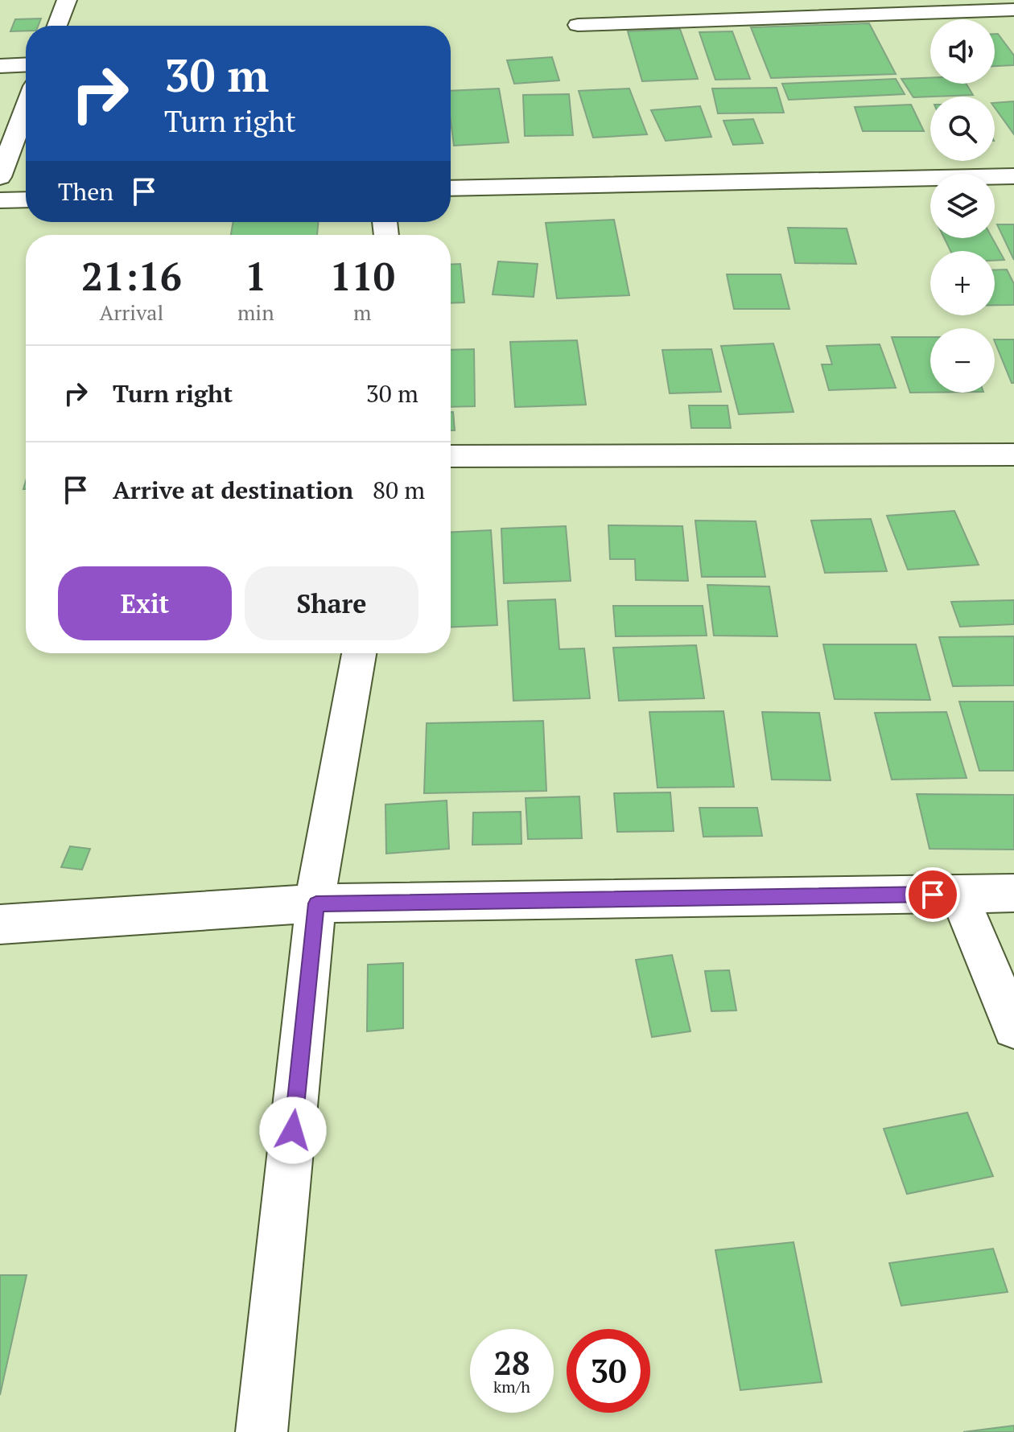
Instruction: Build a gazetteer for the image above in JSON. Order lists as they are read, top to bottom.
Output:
{
  "page": {
    "map_buttons": ["+", "−"],
    "turn": ["30 m", "Turn right"],
    "then": "Then",
    "eta": [
      "21:16",
      "Arrival",
      "1",
      "min",
      "110",
      "m"
    ],
    "list": [
      {
        "name": "Turn right",
        "value": "30 m"
      },
      {
        "name": "Arrive at destination",
        "value": "80 m"
      }
    ],
    "buttons": ["Exit", "Share"],
    "speed": "28 km/h",
    "limit": "30"
  }
}
